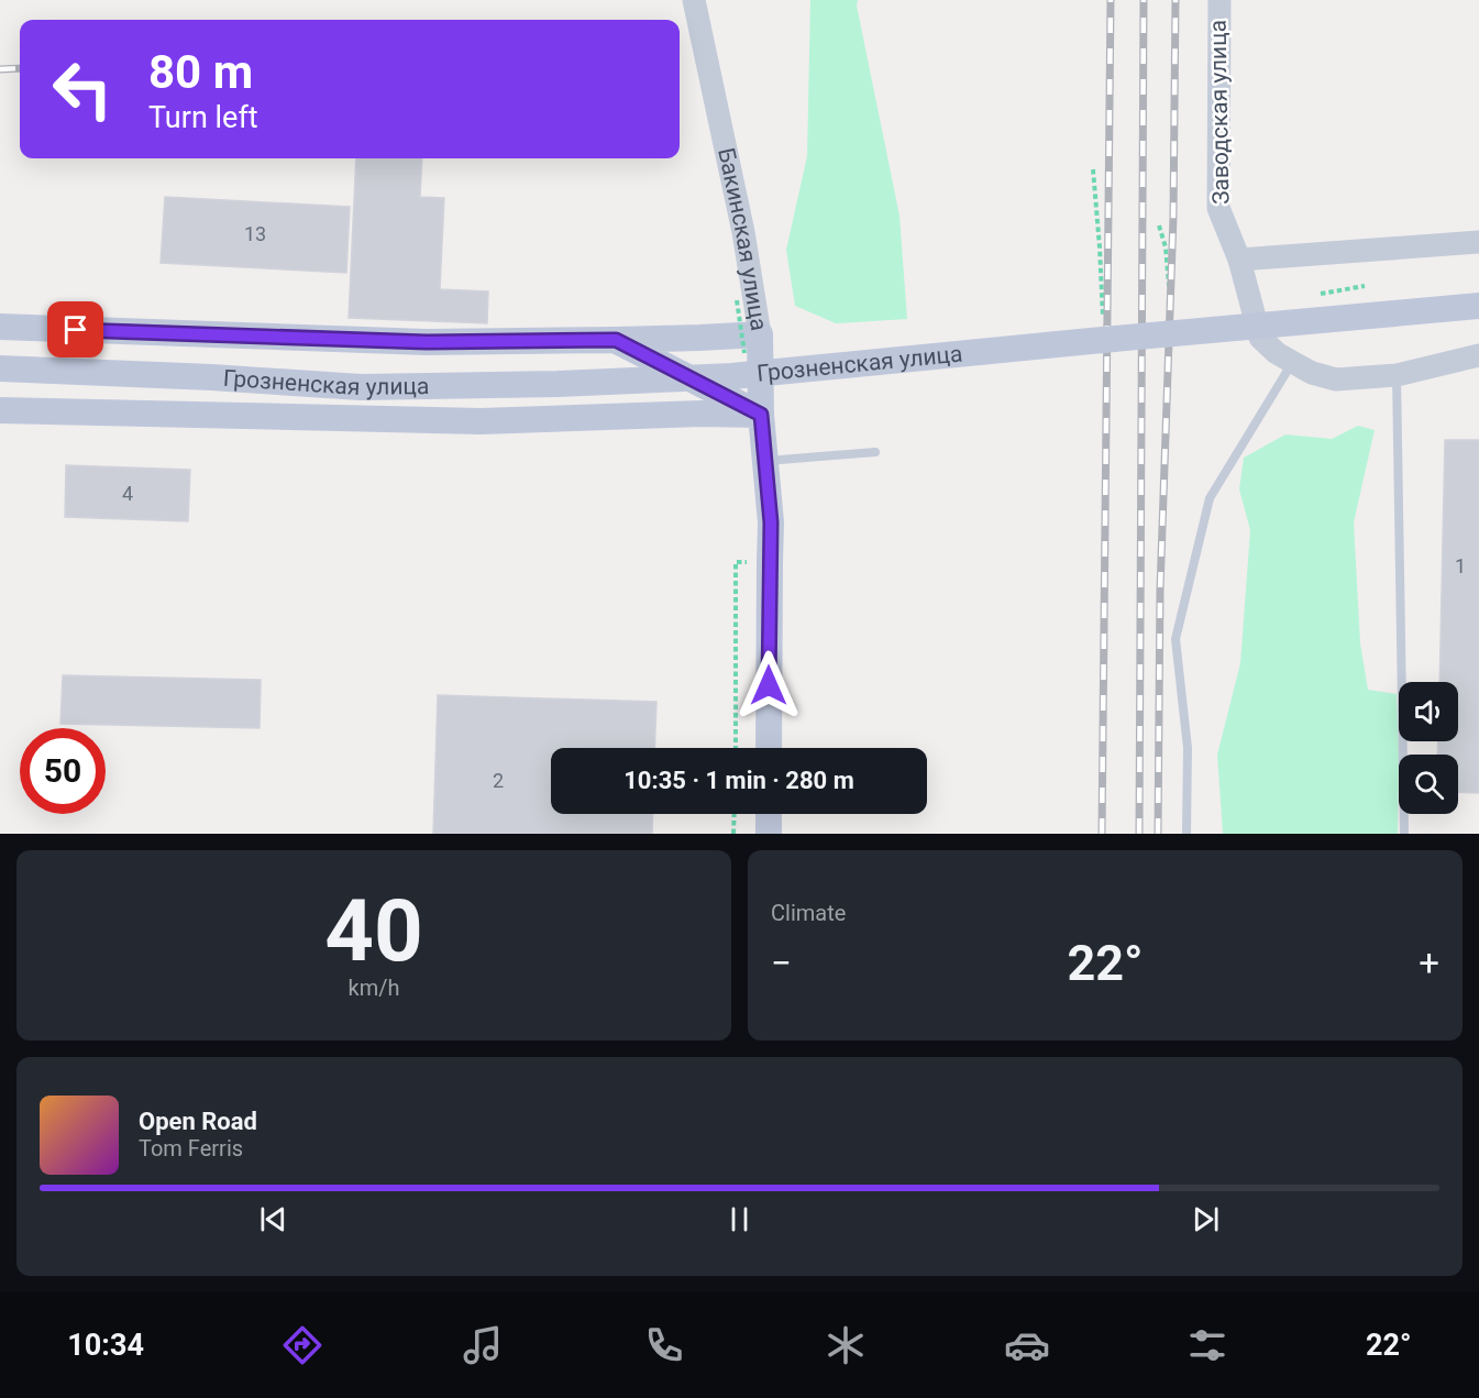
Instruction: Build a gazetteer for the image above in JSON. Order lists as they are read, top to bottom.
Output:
{
  "streets": {
    "main road": ["Бакинская улица", "Грозненская улица"],
    "street": ["Заводская улица"]
  },
  "house_numbers": [
    "13",
    "4",
    "1",
    "2"
  ],
  "page": {
    "turn": ["80 m", "Turn left"],
    "limit": "50",
    "trip": "10:35 · 1 min · 280 m",
    "tile": [
      ["40", "km/h"],
      "Climate"
    ],
    "heat": ["−", "22°", "+"],
    "song": ["Open Road", "Tom Ferris"],
    "tabs": ["10:34", "22°"]
  }
}
